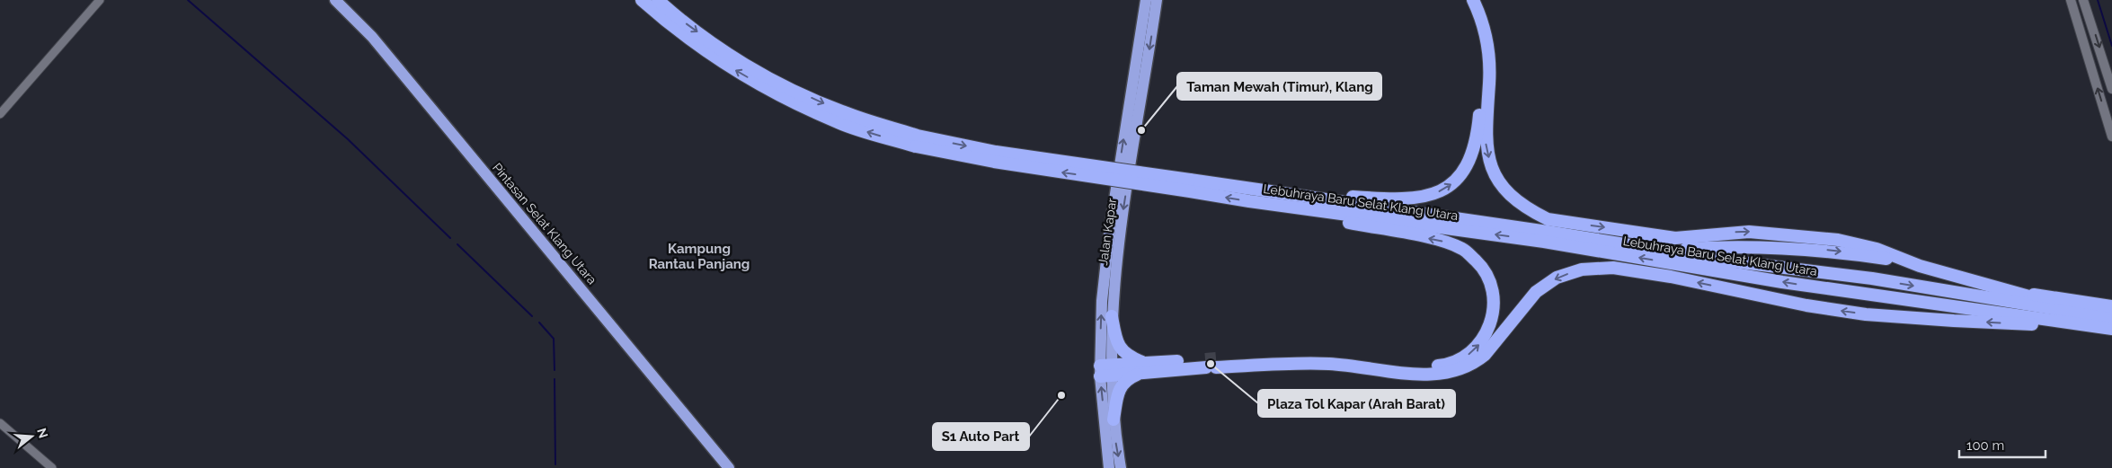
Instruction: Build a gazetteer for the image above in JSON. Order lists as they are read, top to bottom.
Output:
{
  "streets": {
    "highway": ["Lebuhraya Baru Selat Klang Utara", "Pintasan Selat Klang Utara", "Jalan Kapar"]
  },
  "districts": ["Kampung Rantau Panjang"],
  "places": ["Taman Mewah (Timur), Klang", "Plaza Tol Kapar (Arah Barat)", "S1 Auto Part"],
  "scale_bar": "100 m",
  "north": "right"
}
